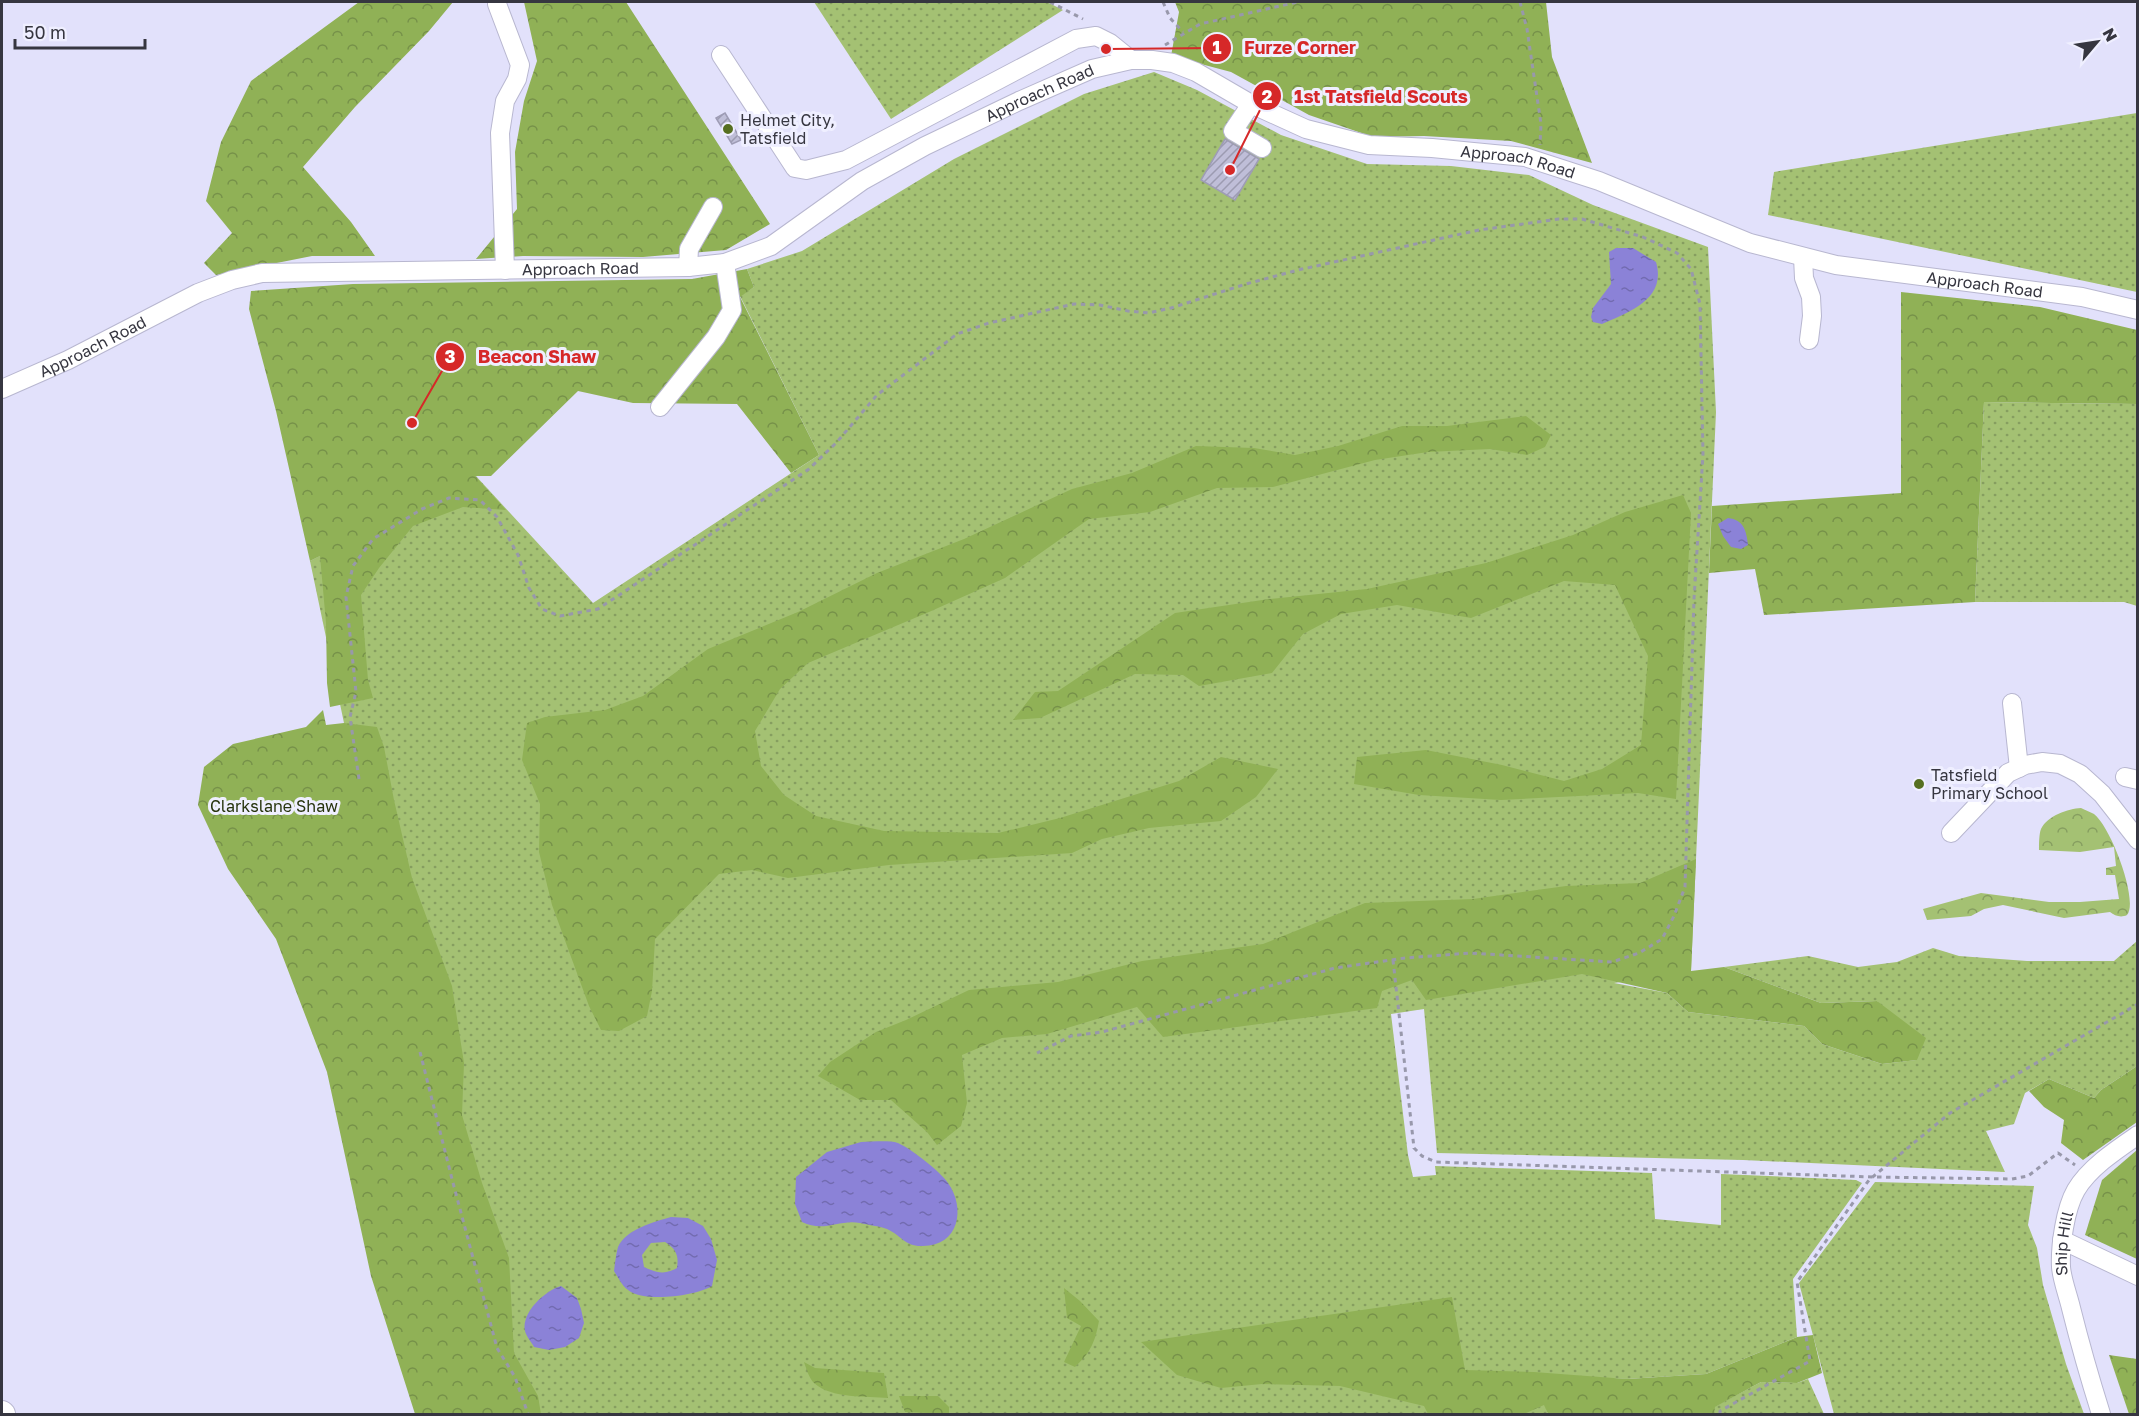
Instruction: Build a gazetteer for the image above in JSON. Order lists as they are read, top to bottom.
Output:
{
  "streets": {
    "street": ["Approach Road", "Ship Hill"]
  },
  "parks": ["Clarkslane Shaw"],
  "places": [
    "Furze Corner",
    "Helmet City, Tatsfield",
    "1st Tatsfield Scouts",
    "Beacon Shaw",
    "Tatsfield Primary School"
  ],
  "scale_bar": "50 m",
  "north": "top right"
}
